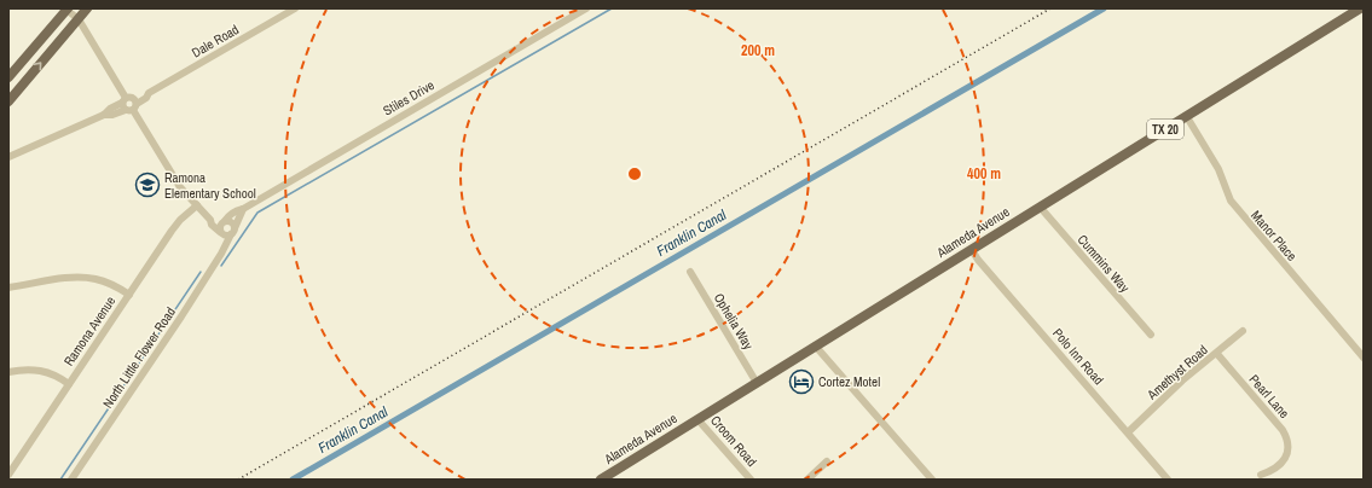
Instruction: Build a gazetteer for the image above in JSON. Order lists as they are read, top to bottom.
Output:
{
  "streets": {
    "main road": ["TX 20", "Alameda Avenue"],
    "street": [
      "Dale Road",
      "Stiles Drive",
      "Manor Place",
      "Cummins Way",
      "Ophelia Way",
      "Ramona Avenue",
      "Polo Inn Road",
      "North Little Flower Road",
      "Amethyst Road",
      "Pearl Lane",
      "Croom Road"
    ]
  },
  "crossings": [
    ["Stiles Drive", "North Little Flower Road"],
    ["Alameda Avenue", "Manor Place"],
    ["Alameda Avenue", "Cummins Way"],
    ["Alameda Avenue", "Ophelia Way"],
    ["Alameda Avenue", "Polo Inn Road"],
    ["Alameda Avenue", "Croom Road"],
    ["Polo Inn Road", "Amethyst Road"],
    ["Amethyst Road", "Pearl Lane"]
  ],
  "water": ["Franklin Canal"],
  "places": {
    "school or university": ["Ramona Elementary School"],
    "hotel": ["Cortez Motel"]
  },
  "rings": ["200 m", "400 m"]
}
